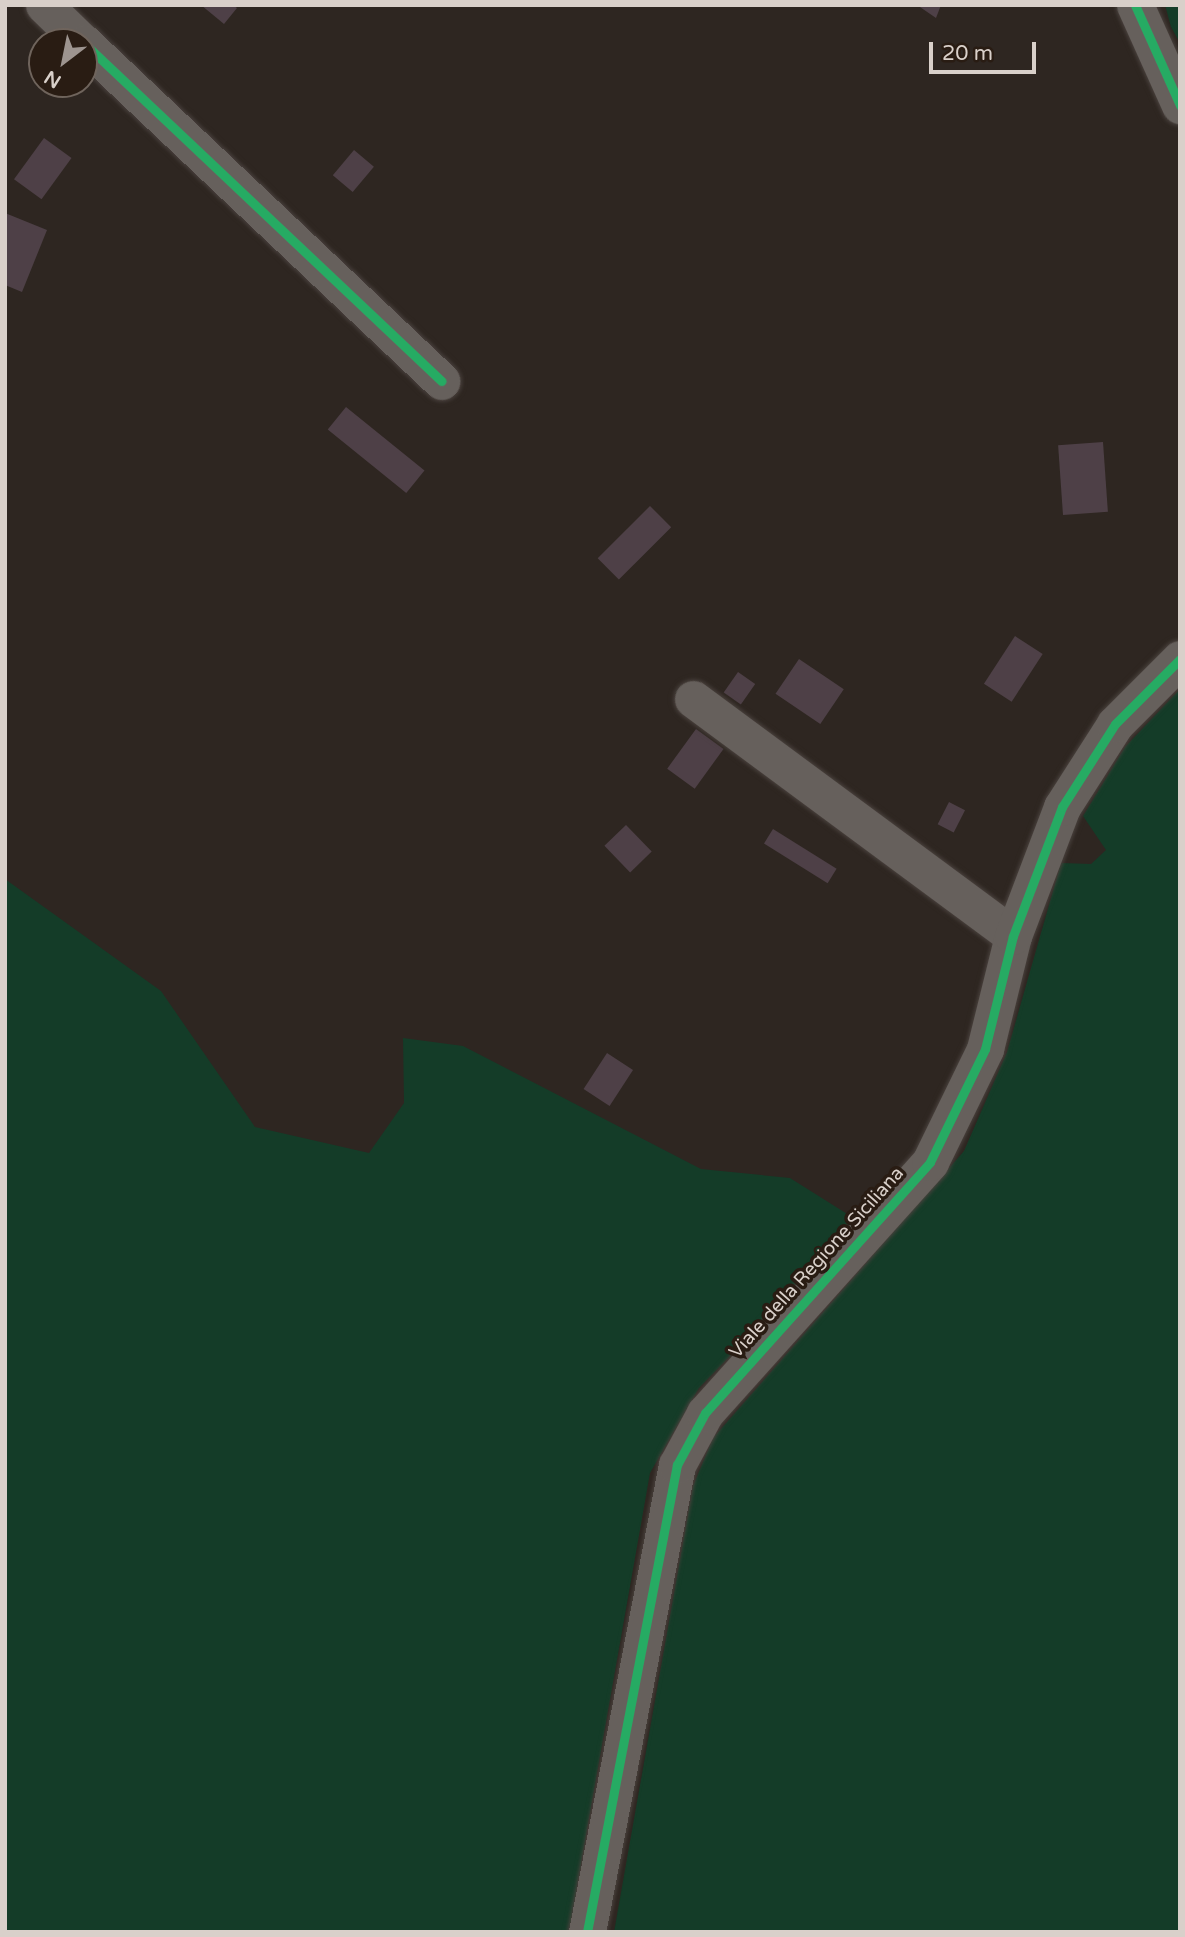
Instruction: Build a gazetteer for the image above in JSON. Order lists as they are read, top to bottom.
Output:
{
  "streets": {
    "street": ["Viale della Regione Siciliana"]
  },
  "scale_bar": "20 m",
  "north": "bottom left"
}
